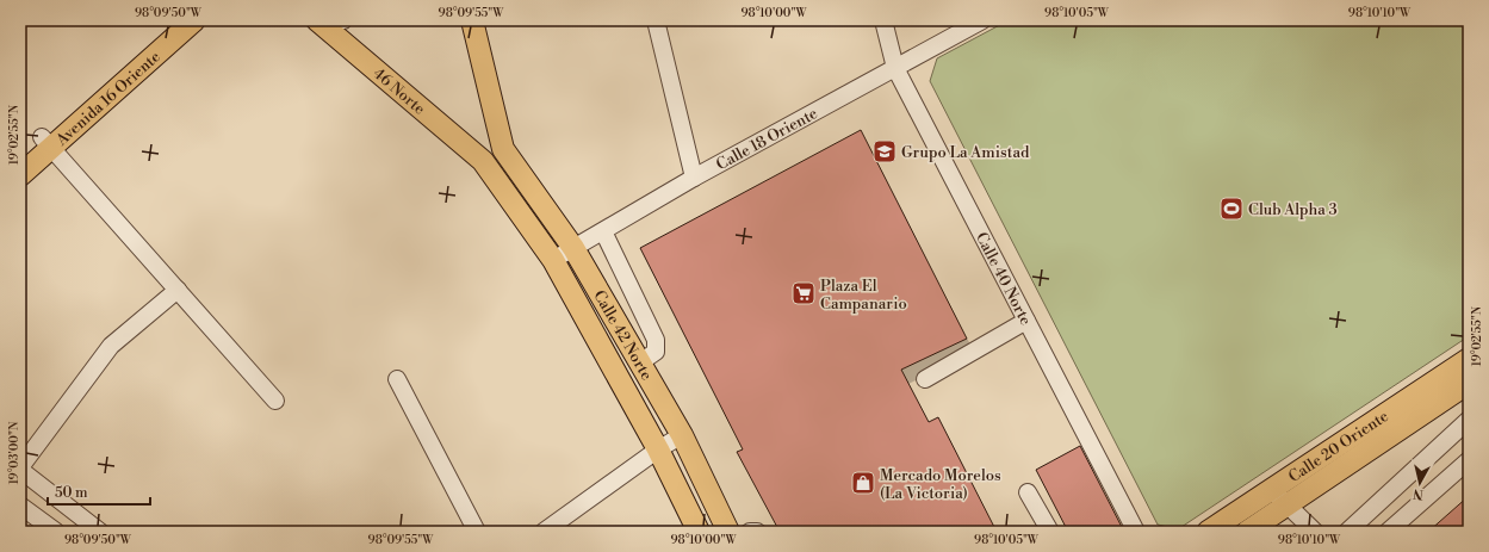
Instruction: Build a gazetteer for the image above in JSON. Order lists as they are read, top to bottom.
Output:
{
  "streets": {
    "main road": [
      "46 Norte",
      "Avenida 16 Oriente",
      "Calle 42 Norte",
      "Calle 20 Oriente"
    ],
    "street": ["Calle 18 Oriente", "Calle 40 Norte"]
  },
  "crossings": [
    ["46 Norte", "Calle 42 Norte"],
    ["Calle 18 Oriente", "Calle 40 Norte"],
    ["Calle 18 Oriente", "Calle 42 Norte"]
  ],
  "places": {
    "school or university": ["Grupo La Amistad"],
    "sports": ["Club Alpha 3"],
    "supermarket": ["Plaza El Campanario"],
    "shop": ["Mercado Morelos (La Victoria)"]
  },
  "scale_bar": "50 m",
  "north": "bottom",
  "coordinates": [
    "98°09'50\"W",
    "98°09'55\"W",
    "98°10'00\"W",
    "98°10'05\"W",
    "98°10'10\"W",
    "19°02'55\"N",
    "19°03'00\"N"
  ]
}
